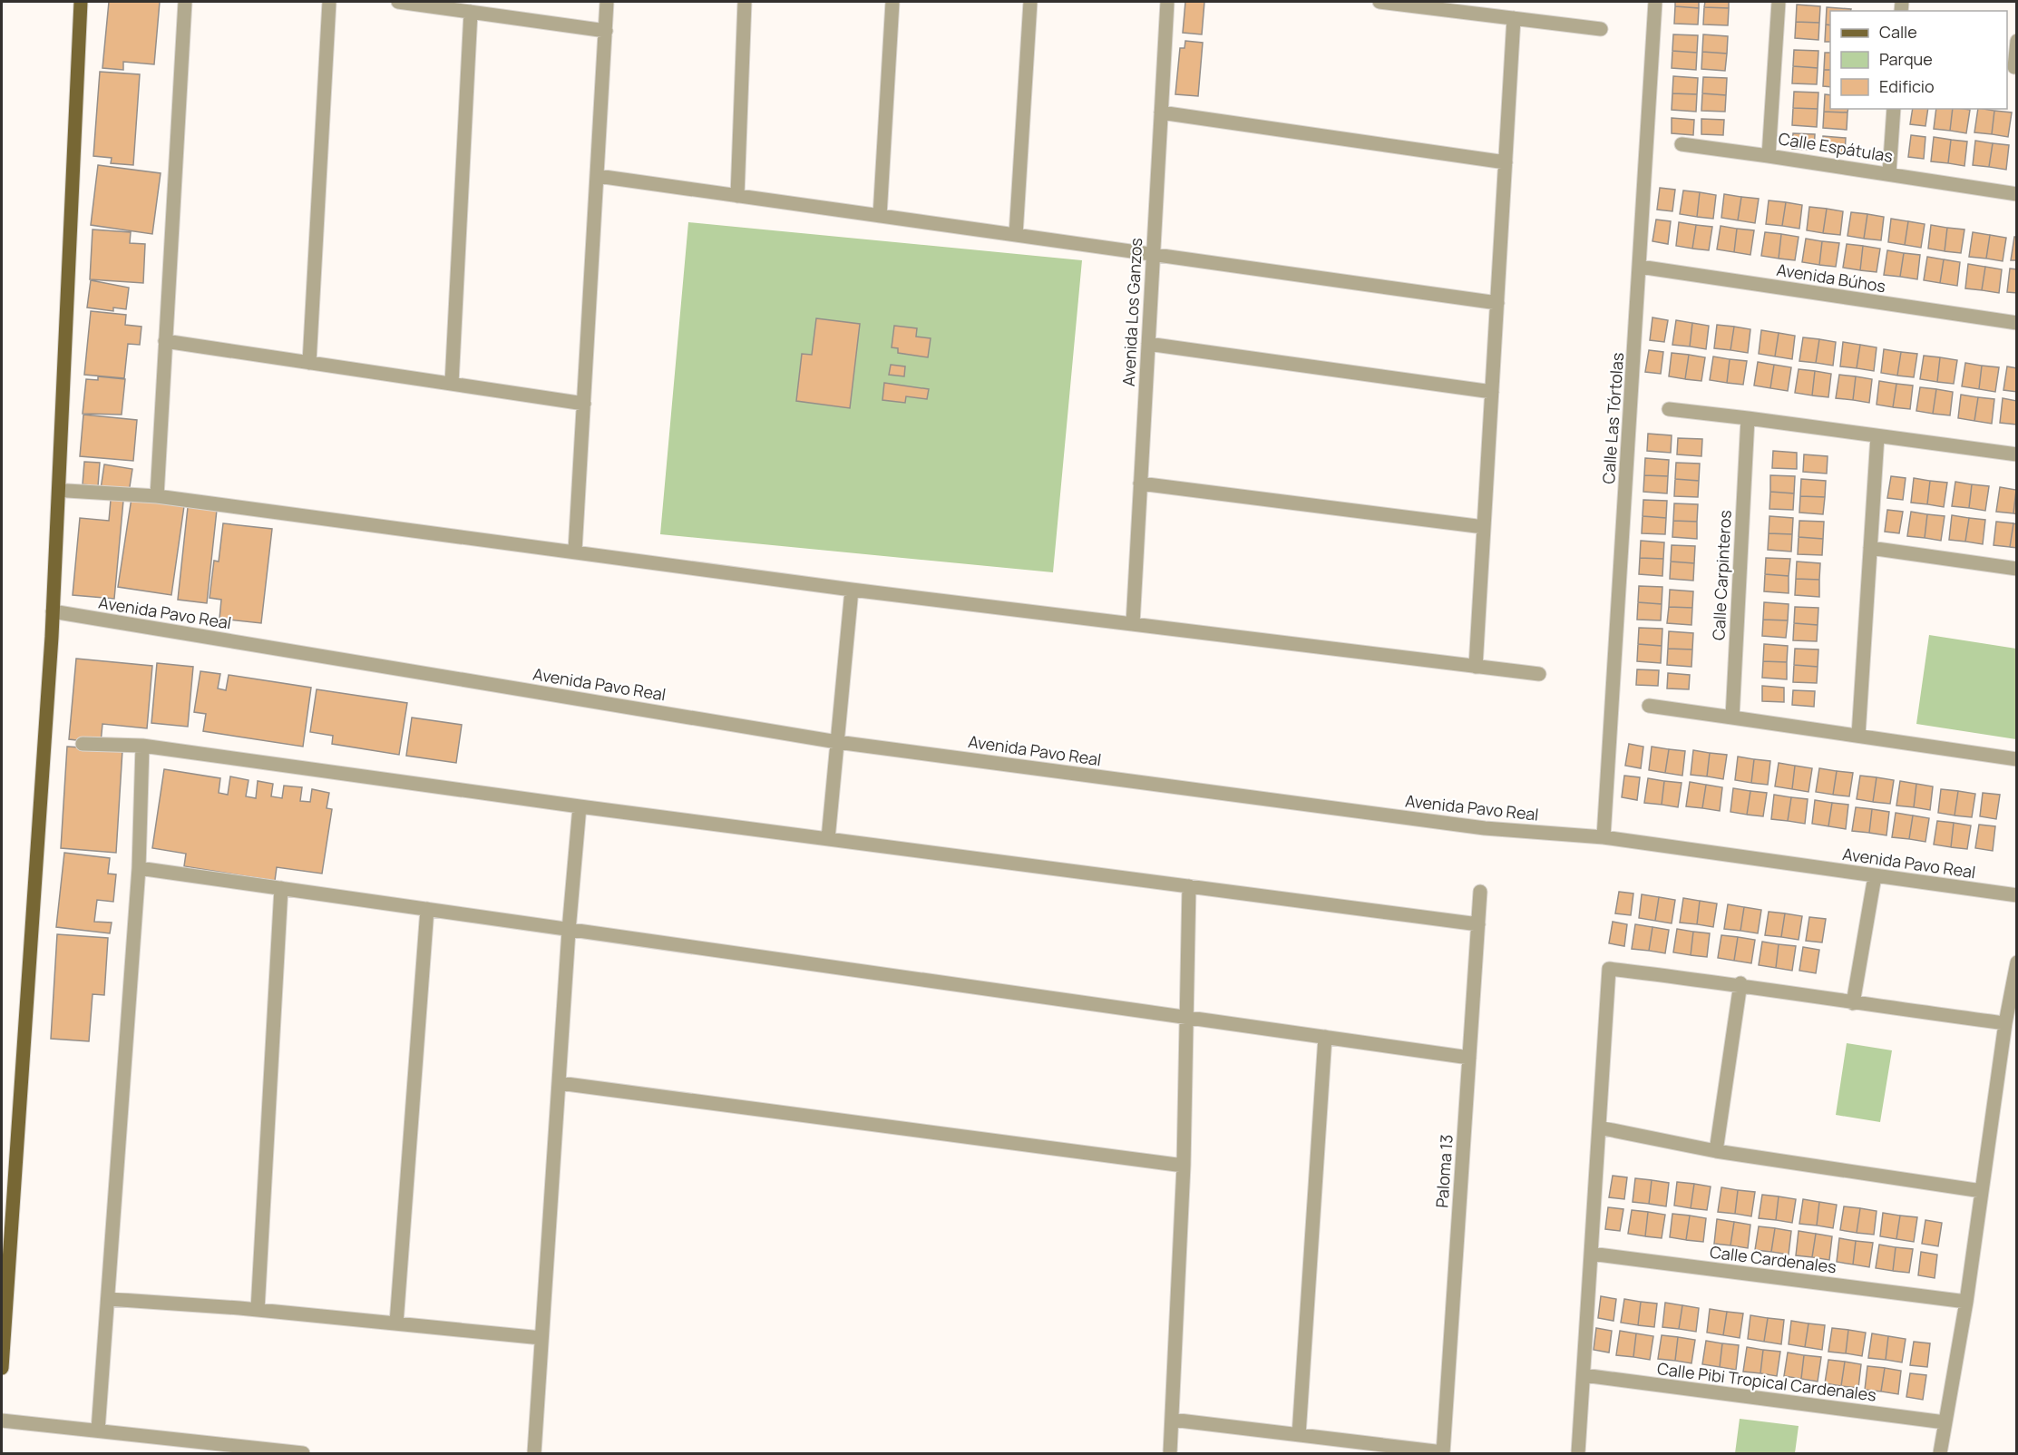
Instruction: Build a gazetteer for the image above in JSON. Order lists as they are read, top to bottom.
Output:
{
  "streets": {
    "street": [
      "Calle Espátulas",
      "Avenida Búhos",
      "Avenida Los Ganzos",
      "Calle Las Tórtolas",
      "Calle Carpinteros",
      "Avenida Pavo Real",
      "Paloma 13",
      "Calle Cardenales",
      "Calle Pibi Tropical Cardenales"
    ]
  },
  "crossings": [
    ["Avenida Búhos", "Calle Las Tórtolas"],
    ["Calle Las Tórtolas", "Avenida Pavo Real"]
  ],
  "legend": ["Calle", "Parque", "Edificio"]
}
